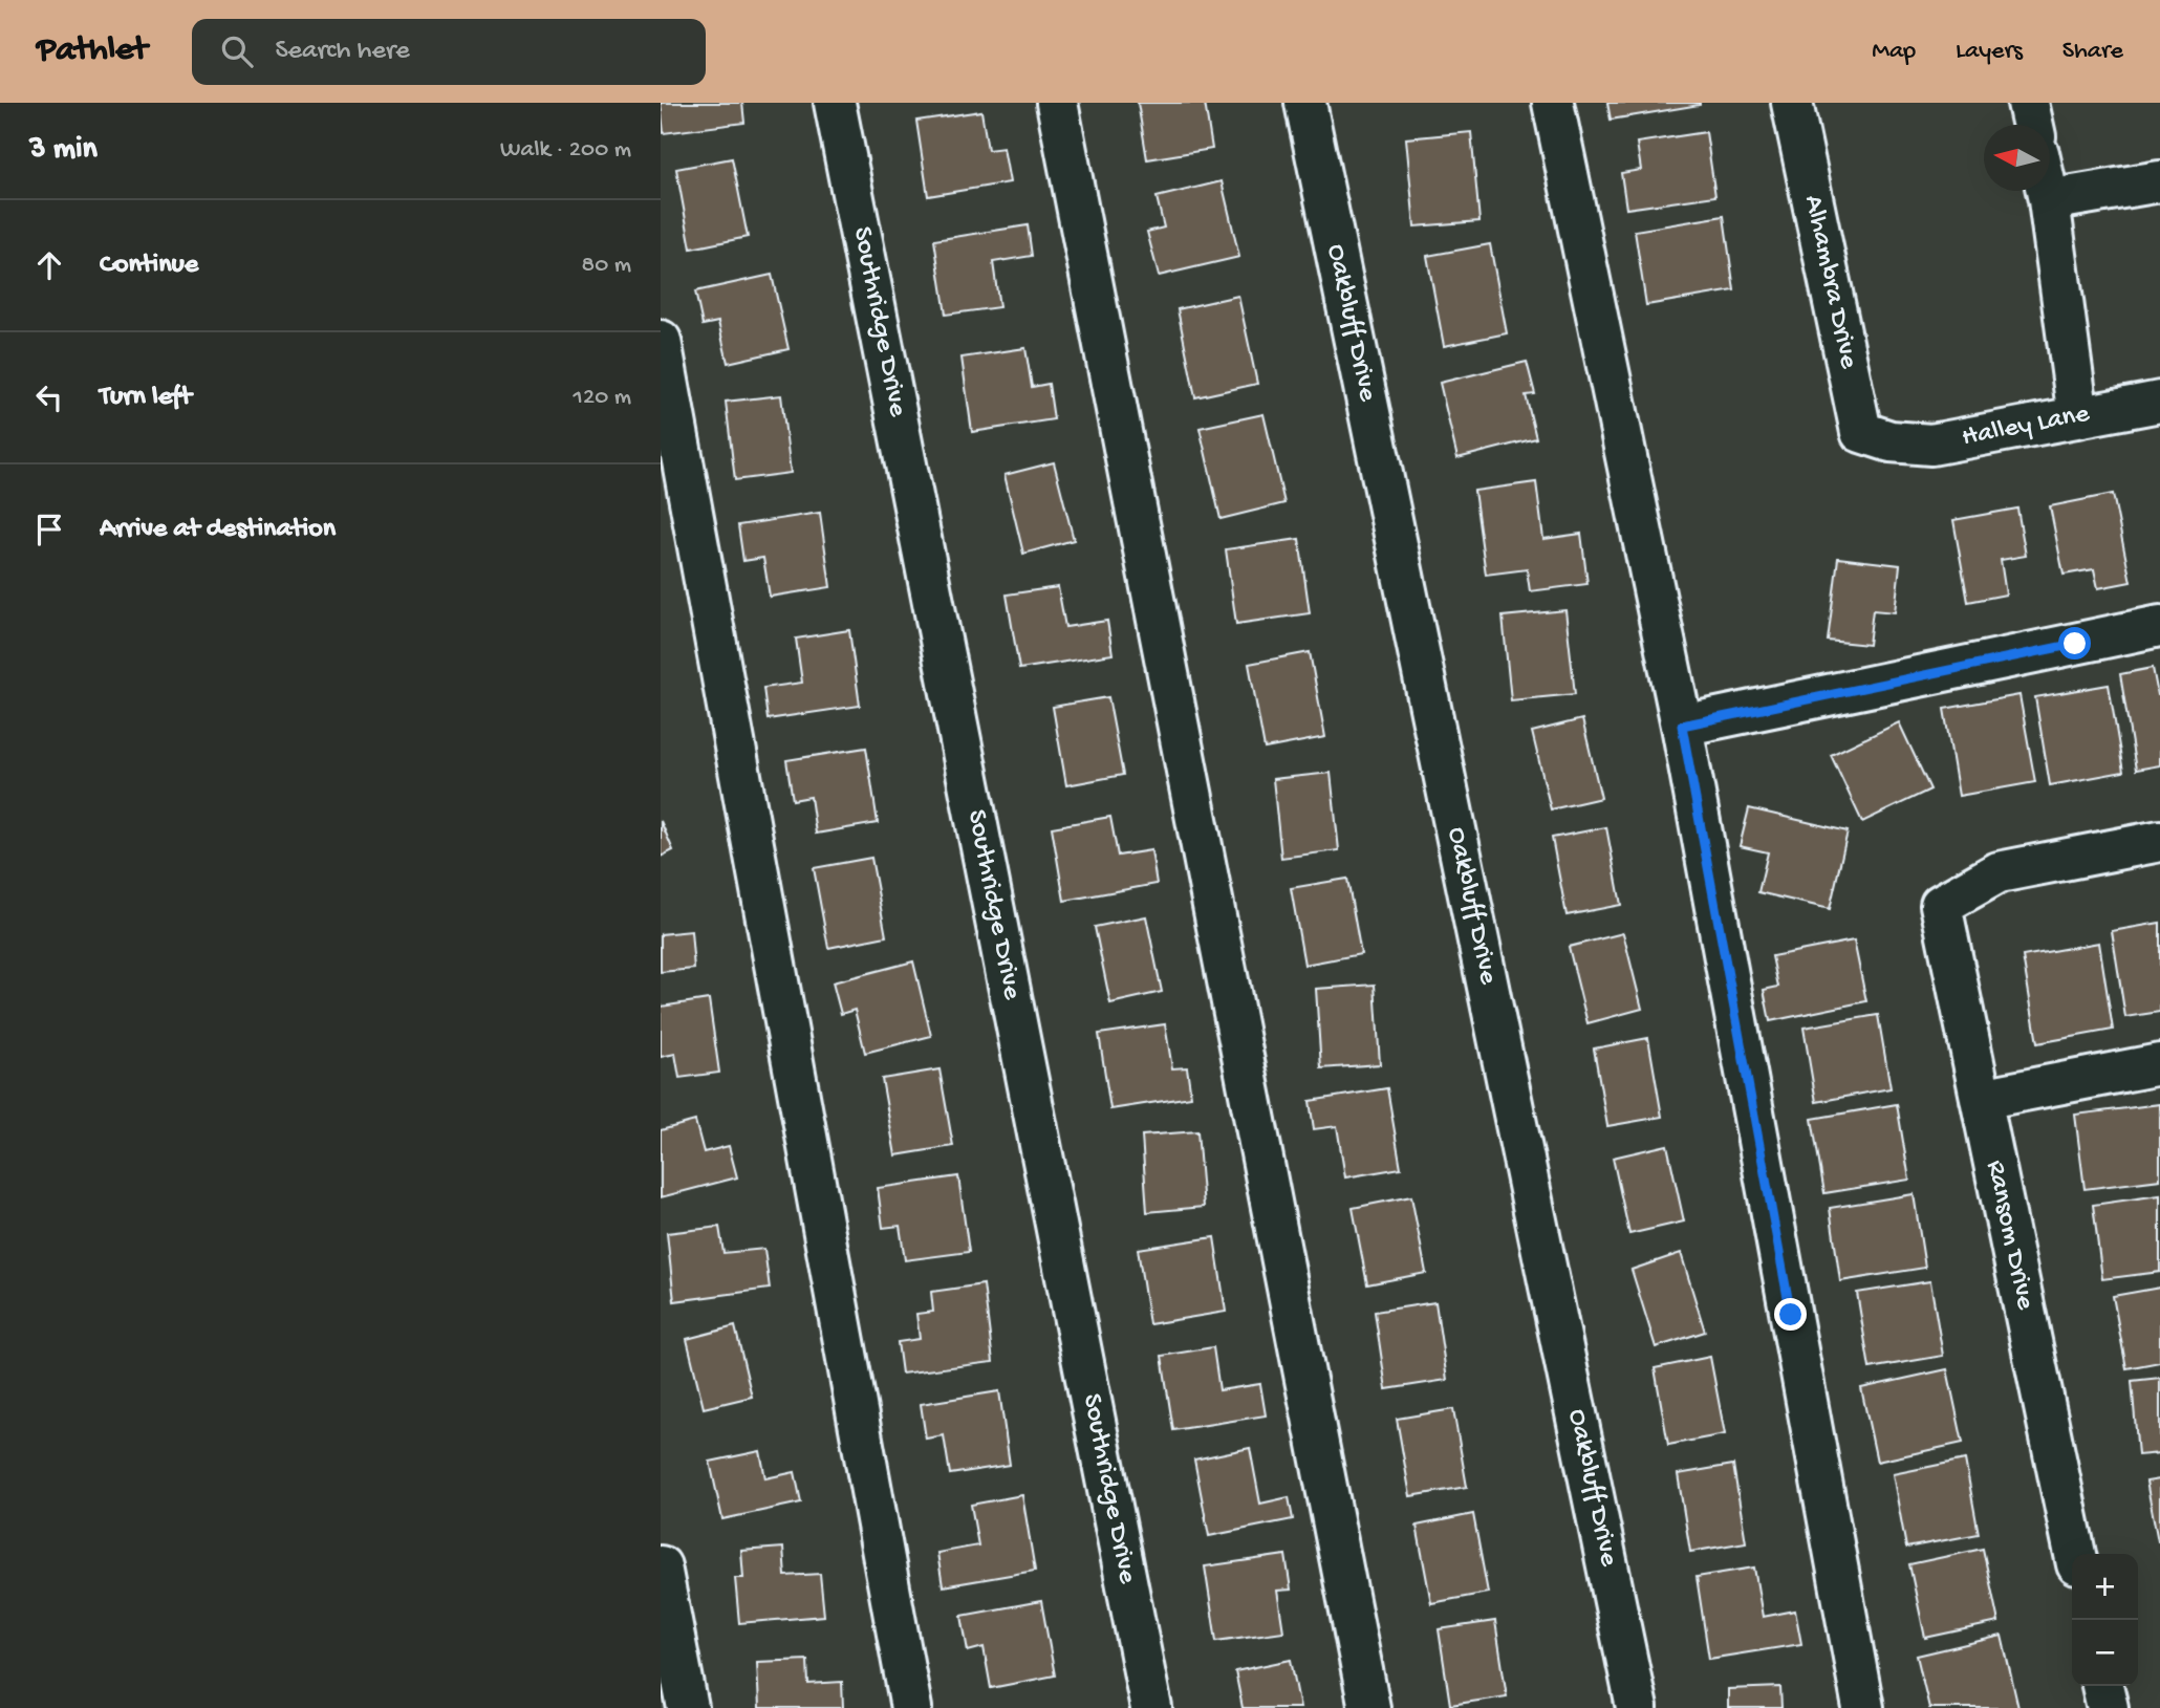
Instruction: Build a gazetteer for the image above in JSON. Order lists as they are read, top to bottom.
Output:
{
  "streets": {
    "street": [
      "Alhambra Drive",
      "Southridge Drive",
      "Oakbluff Drive",
      "Halley Lane",
      "Ransom Drive"
    ]
  },
  "crossings": [
    ["Alhambra Drive", "Halley Lane"]
  ],
  "north": "left",
  "page": {
    "header": "Pathlet",
    "search": "Search here",
    "nav": ["Map", "Layers", "Share"],
    "heading": ["3 min", "Walk · 200 m"],
    "list": [
      ["Continue", "80 m"],
      ["Turn left", "120 m"],
      "Arrive at destination"
    ],
    "map_buttons": ["+", "−"]
  }
}
